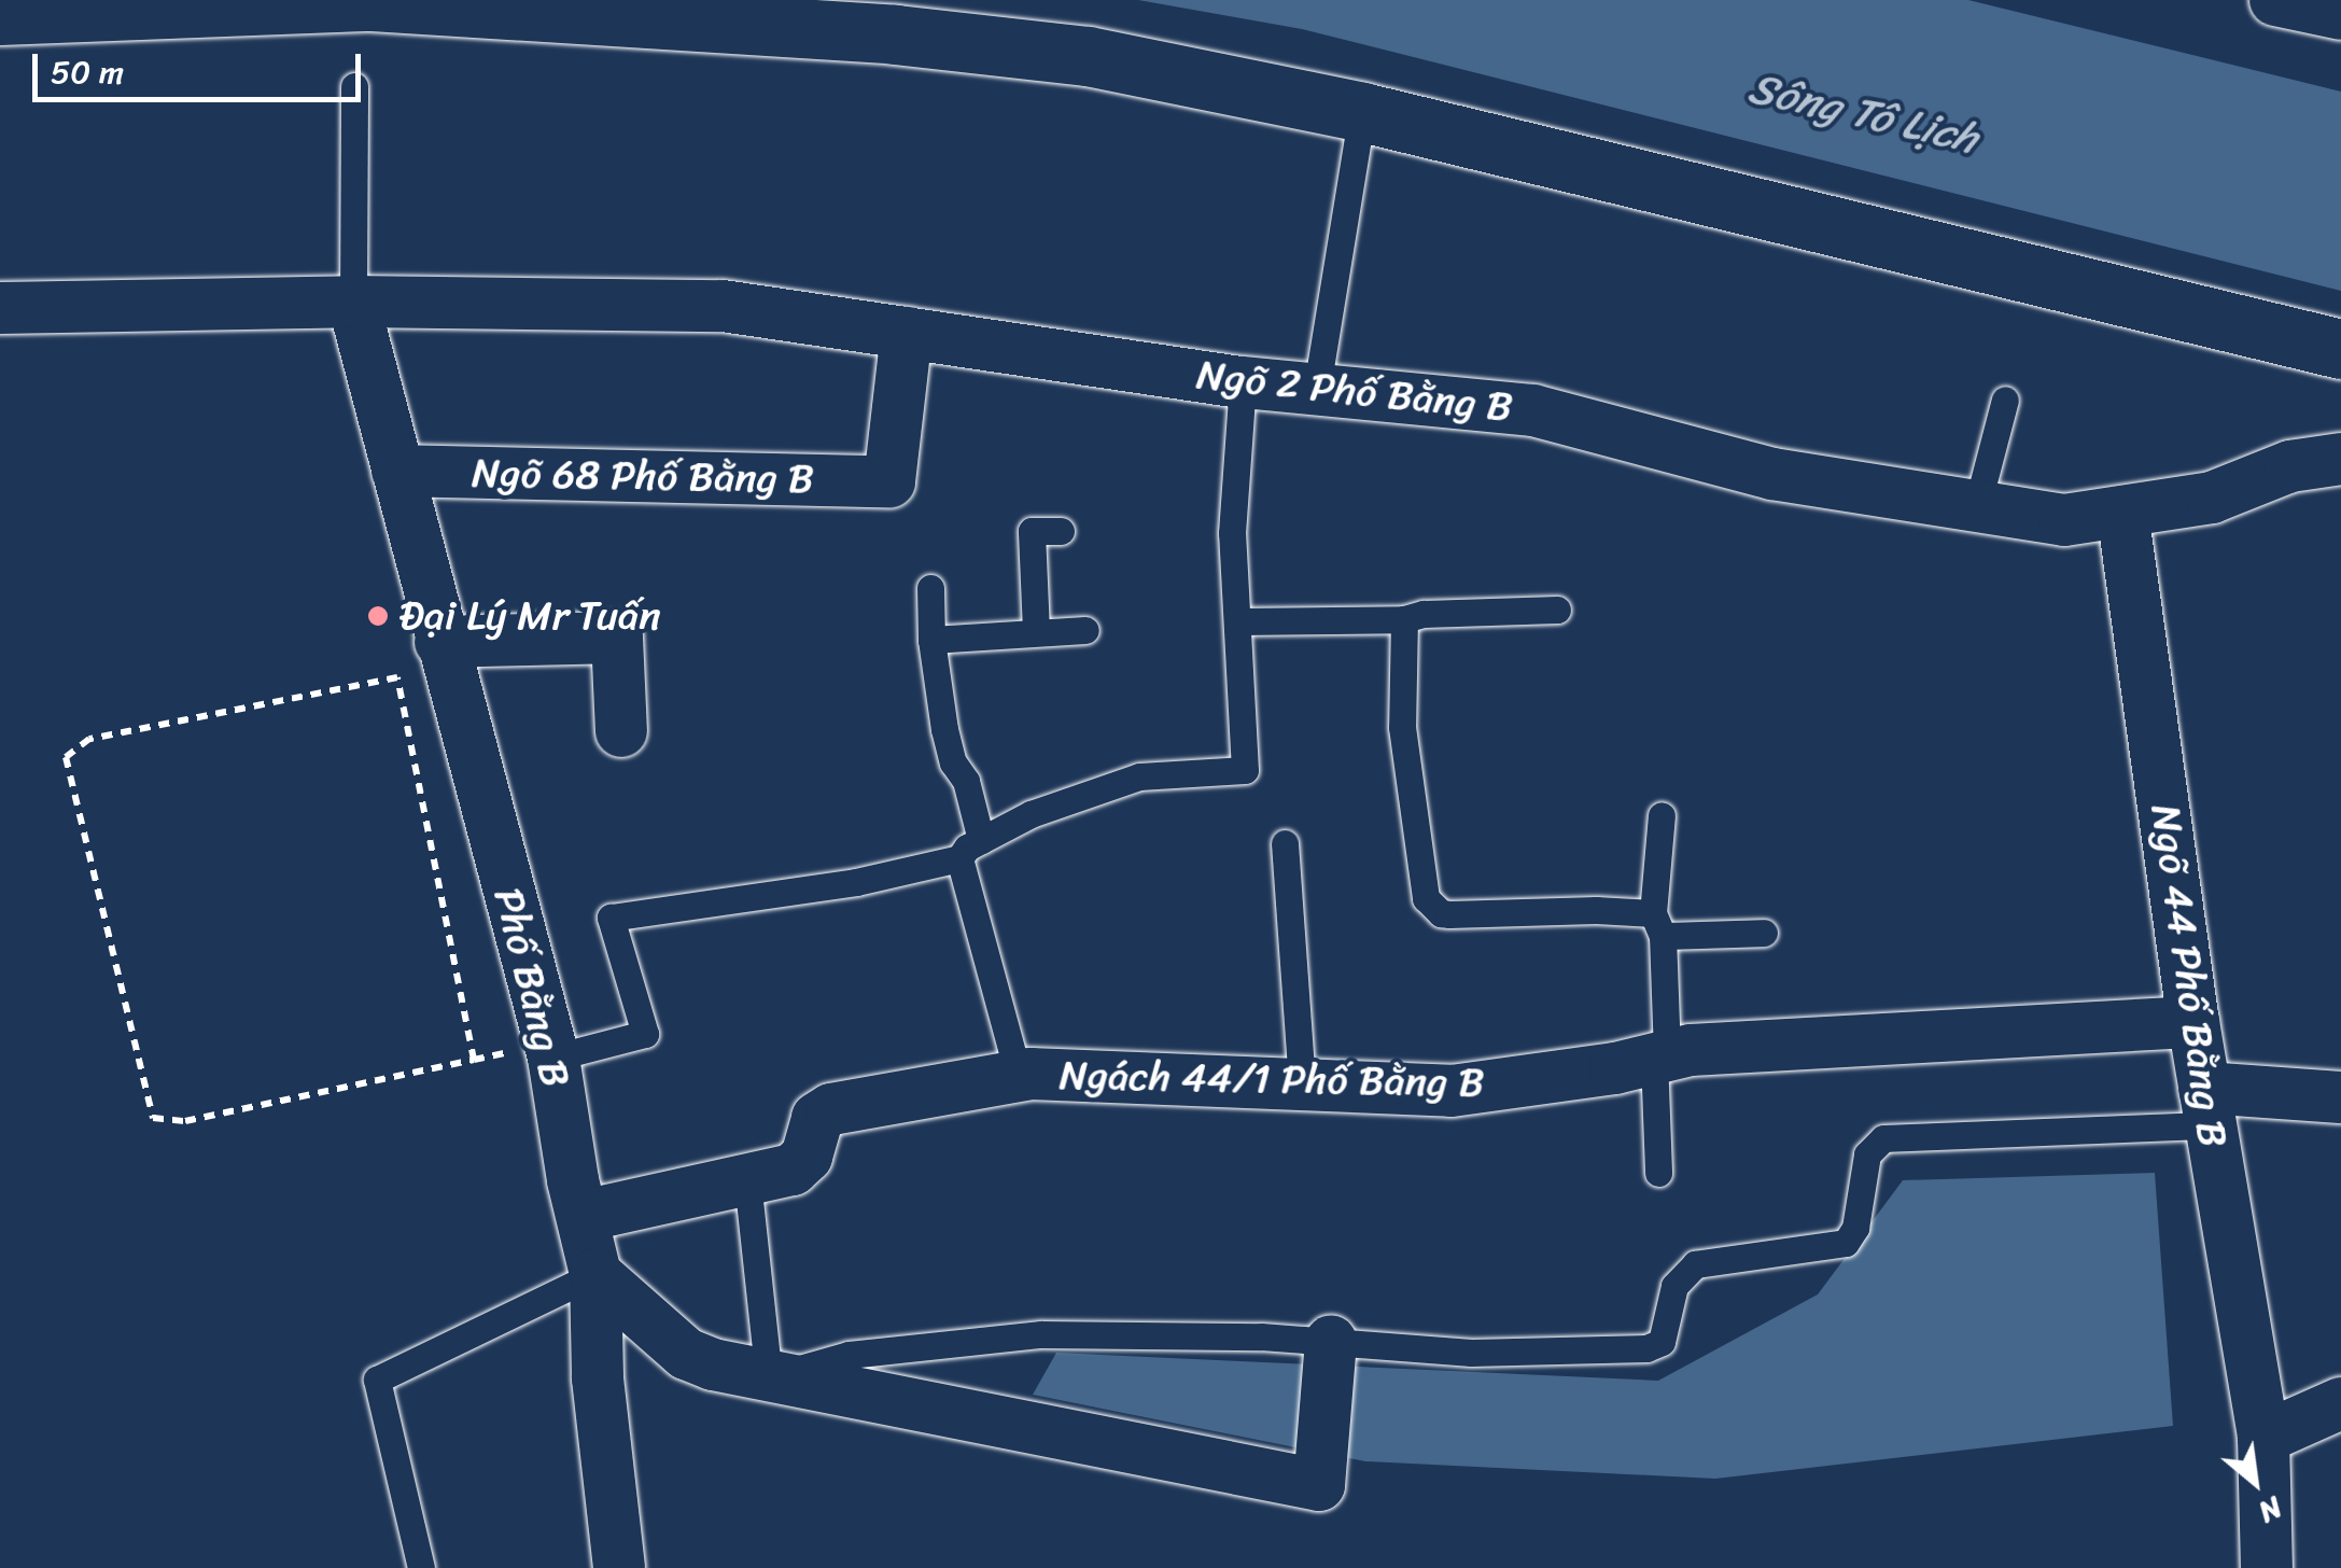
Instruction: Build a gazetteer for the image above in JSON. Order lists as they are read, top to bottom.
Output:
{
  "streets": {
    "street": [
      "Ngõ 2 Phố Bằng B",
      "Ngõ 68 Phố Bằng B",
      "Ngõ 44 Phố Bằng B",
      "Phố Bằng B",
      "Ngách 44/1 Phố Bằng B"
    ]
  },
  "crossings": [
    ["Ngõ 2 Phố Bằng B", "Ngõ 68 Phố Bằng B"],
    ["Ngõ 2 Phố Bằng B", "Ngõ 44 Phố Bằng B"],
    ["Ngõ 2 Phố Bằng B", "Phố Bằng B"],
    ["Ngõ 68 Phố Bằng B", "Phố Bằng B"],
    ["Ngõ 44 Phố Bằng B", "Ngách 44/1 Phố Bằng B"],
    ["Phố Bằng B", "Ngách 44/1 Phố Bằng B"]
  ],
  "water": ["Sông Tô Lịch"],
  "places": ["Đại Lý Mr Tuấn"],
  "scale_bar": "50 m",
  "north": "bottom right"
}
